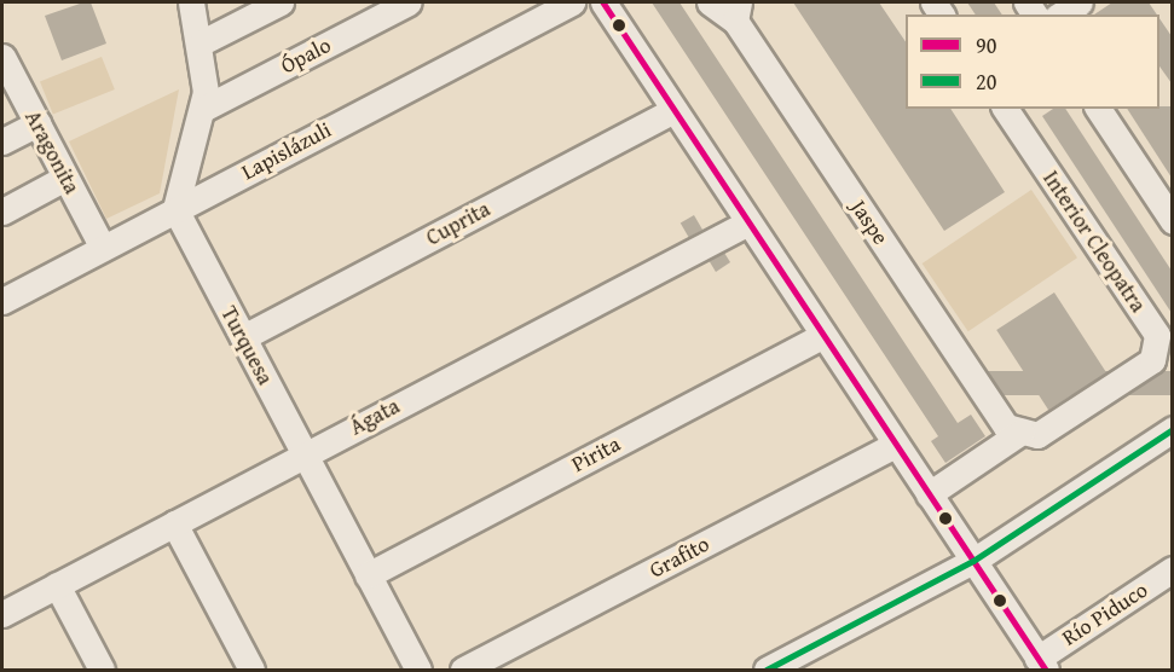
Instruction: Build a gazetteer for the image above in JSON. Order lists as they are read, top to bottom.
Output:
{
  "streets": {
    "street": [
      "Ópalo",
      "Lapislázuli",
      "Aragonita",
      "Jaspe",
      "Cuprita",
      "Interior Cleopatra",
      "Turquesa",
      "Ágata",
      "Pirita",
      "Grafito",
      "Río Piduco"
    ]
  },
  "crossings": [
    ["Lapislázuli", "Aragonita"],
    ["Lapislázuli", "Turquesa"],
    ["Jaspe", "Interior Cleopatra"],
    ["Cuprita", "Turquesa"],
    ["Turquesa", "Ágata"],
    ["Turquesa", "Pirita"]
  ],
  "lines": ["transit line 90", "transit line 20"],
  "legend": ["90", "20"]
}
